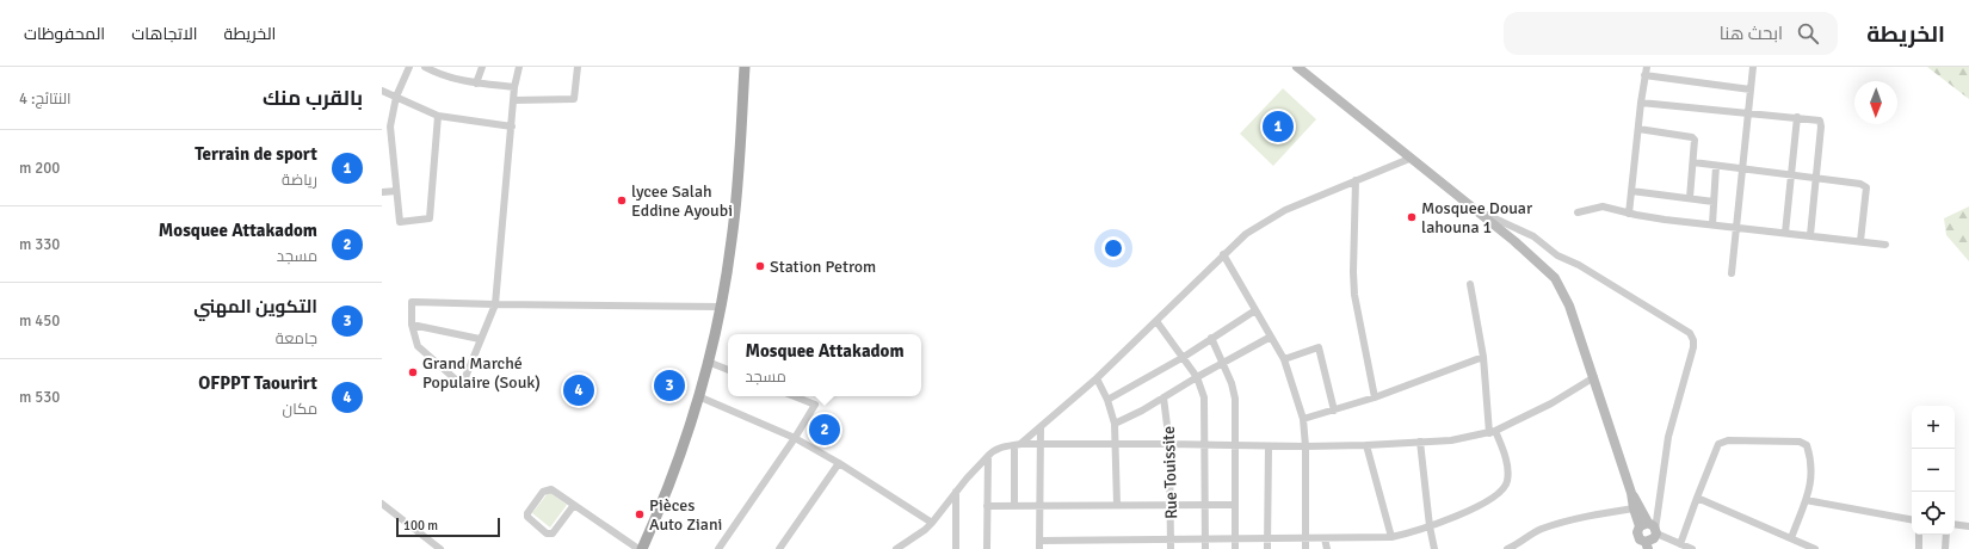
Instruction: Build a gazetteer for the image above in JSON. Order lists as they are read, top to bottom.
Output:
{
  "streets": {
    "street": ["Rue Touissite"]
  },
  "places": [
    "lycee Salah Eddine Ayoubi",
    "Mosquee Douar lahouna 1",
    "Station Petrom",
    "Grand Marché Populaire (Souk)",
    "Pièces Auto Ziani"
  ],
  "scale_bar": "100 m",
  "north": "bottom",
  "page": {
    "header": "الخريطة",
    "search": "ابحث هنا",
    "nav": ["الخريطة", "الاتجاهات", "المحفوظات"],
    "heading": ["بالقرب منك", "النتائج: 4"],
    "pins": [
      "1",
      "3",
      "4",
      "2"
    ],
    "list": [
      {
        "mark": "1",
        "name": "Terrain de sport",
        "note": "رياضة",
        "value": "200 m"
      },
      {
        "mark": "2",
        "name": "Mosquee Attakadom",
        "note": "مسجد",
        "value": "330 m"
      },
      {
        "mark": "3",
        "name": "التكوين المهني",
        "note": "جامعة",
        "value": "450 m"
      },
      {
        "mark": "4",
        "name": "OFPPT Taourirt",
        "note": "مكان",
        "value": "530 m"
      }
    ],
    "popup": ["Mosquee Attakadom", "مسجد"],
    "map_buttons": ["+", "−"],
    "scale": "100 m"
  }
}
